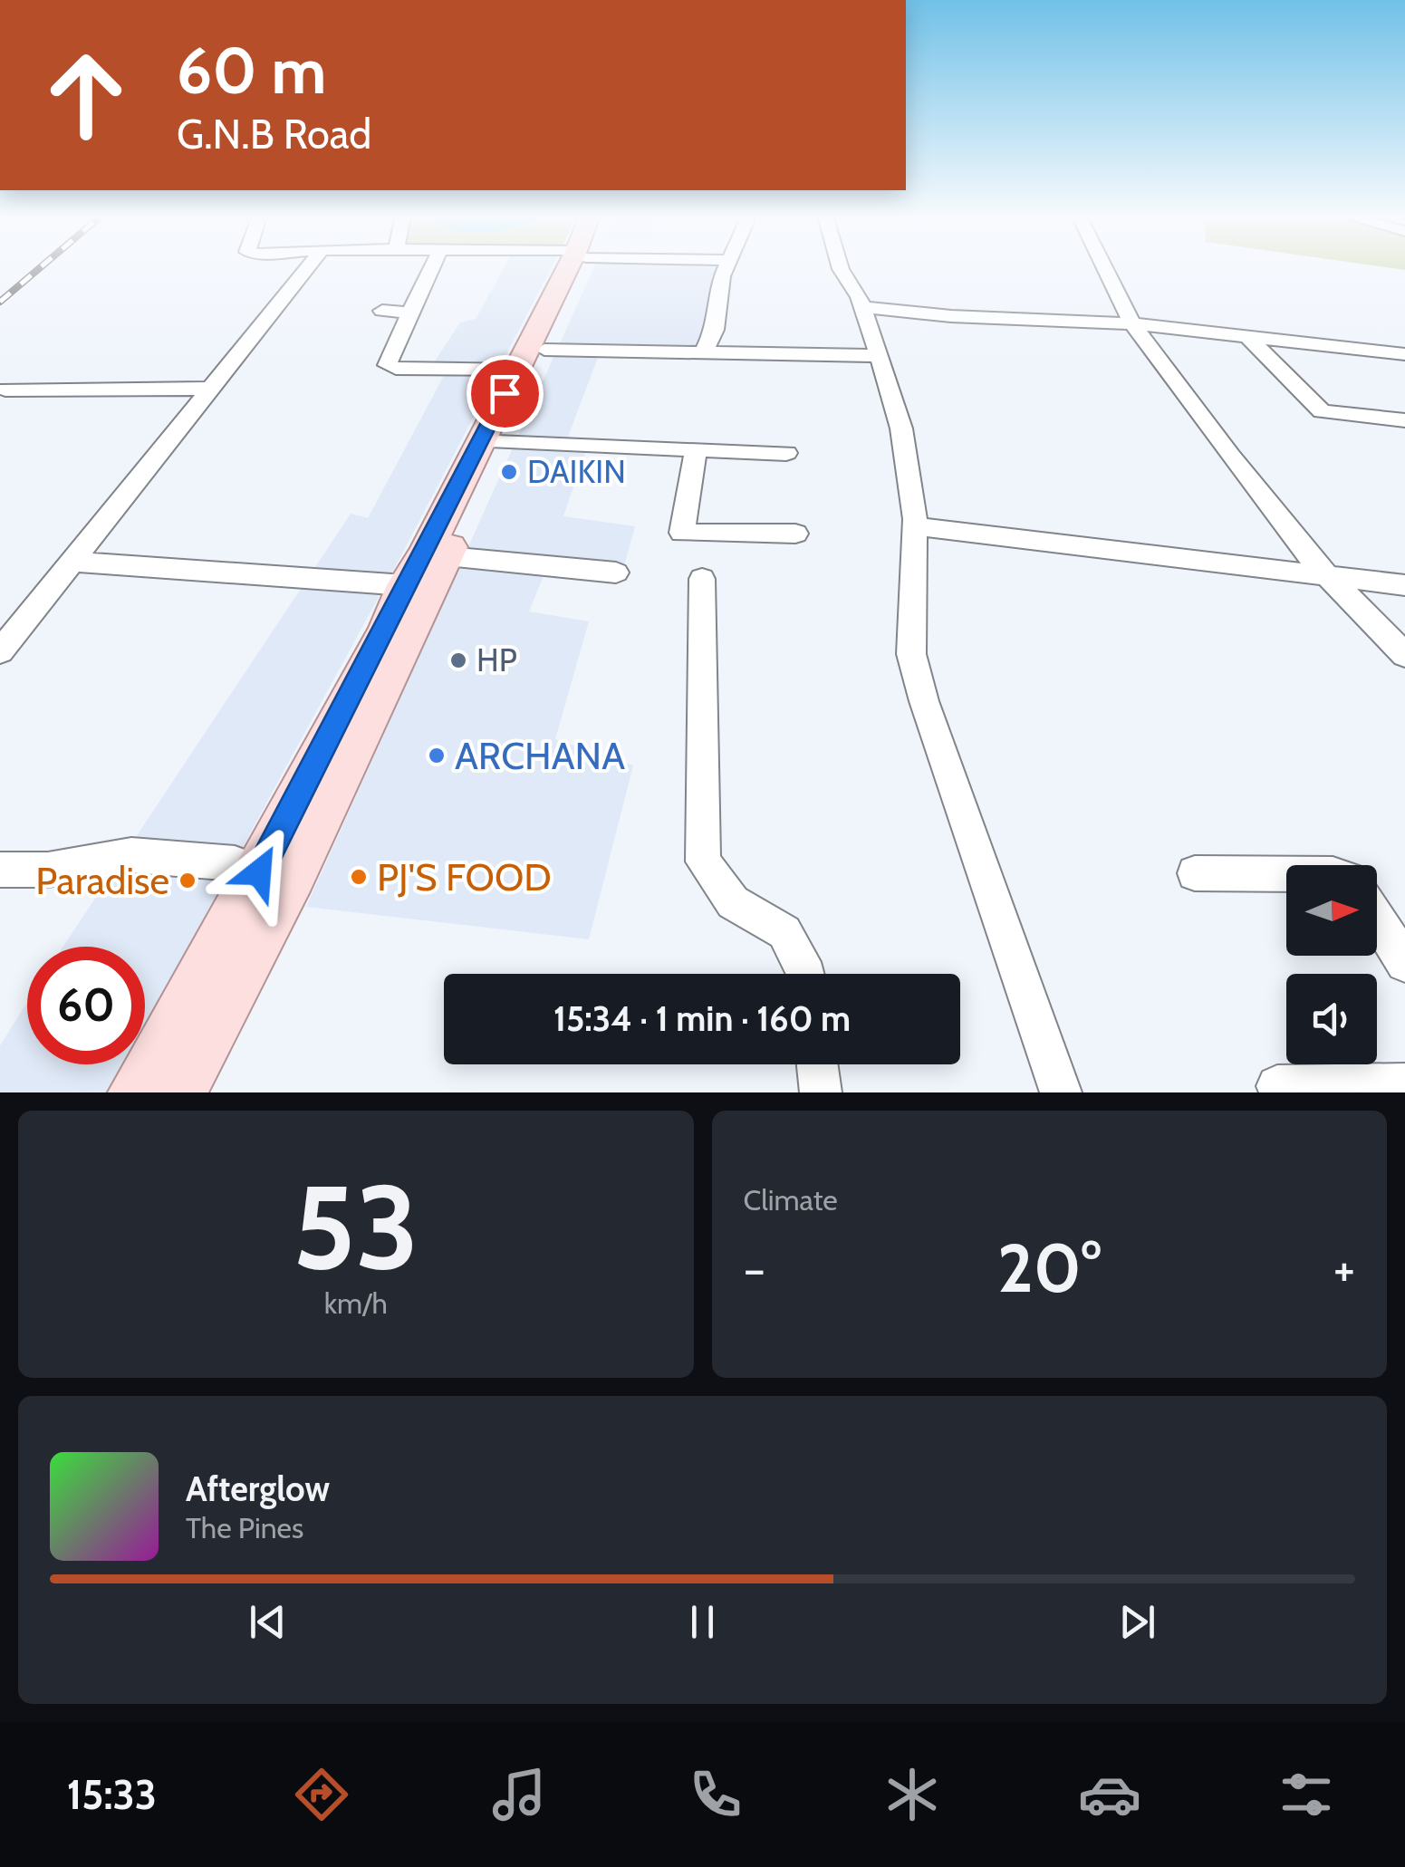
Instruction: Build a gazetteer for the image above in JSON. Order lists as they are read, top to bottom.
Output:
{
  "places": [
    "DAIKIN",
    "HP",
    "ARCHANA",
    "PJ'S FOOD",
    "Paradise"
  ],
  "north": "right",
  "page": {
    "turn": ["60 m", "G.N.B Road"],
    "limit": "60",
    "trip": "15:34 · 1 min · 160 m",
    "tile": [
      ["53", "km/h"],
      "Climate"
    ],
    "heat": ["−", "20°", "+"],
    "song": ["Afterglow", "The Pines"],
    "tabs": "15:33"
  }
}
